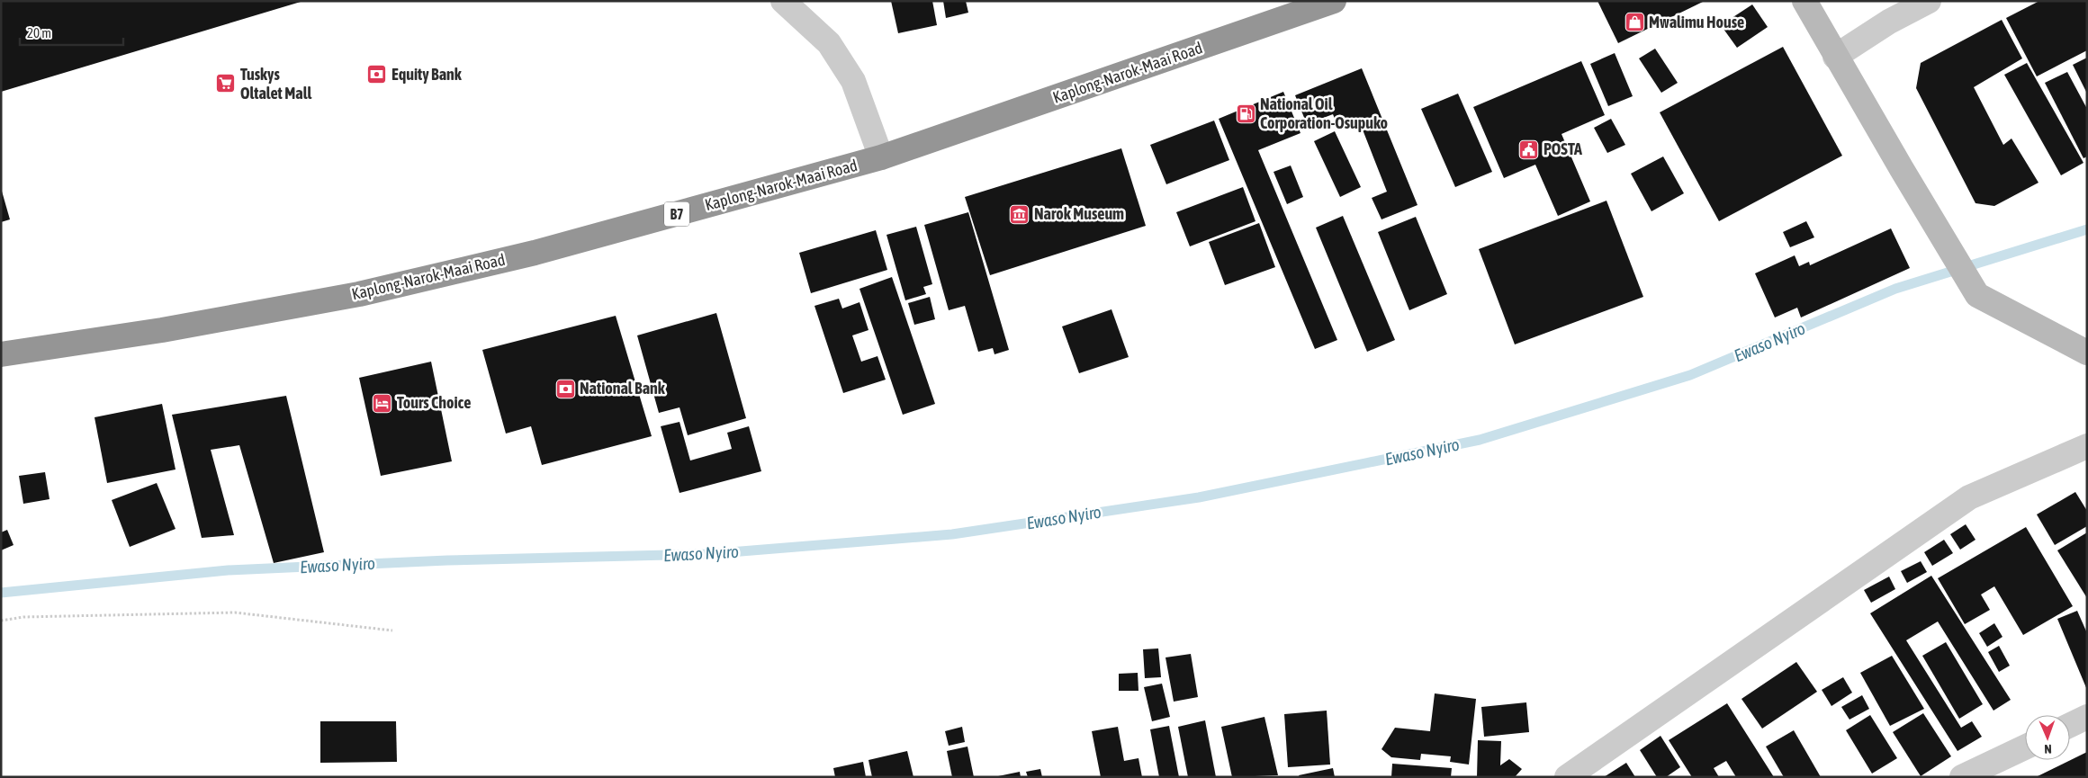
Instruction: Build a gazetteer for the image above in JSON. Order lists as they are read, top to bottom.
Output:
{
  "streets": {
    "highway": ["Kaplong-Narok-Maai Road", "B7"]
  },
  "water": ["Ewaso Nyiro"],
  "places": {
    "shop": ["Mwalimu House"],
    "bank": ["Equity Bank", "National Bank"],
    "supermarket": ["Tuskys Oltalet Mall"],
    "fuel station": ["National Oil Corporation-Osupuko"],
    "public building": ["POSTA"],
    "museum": ["Narok Museum"],
    "hotel": ["Tours Choice"]
  },
  "scale_bar": "20 m",
  "north": "bottom"
}
